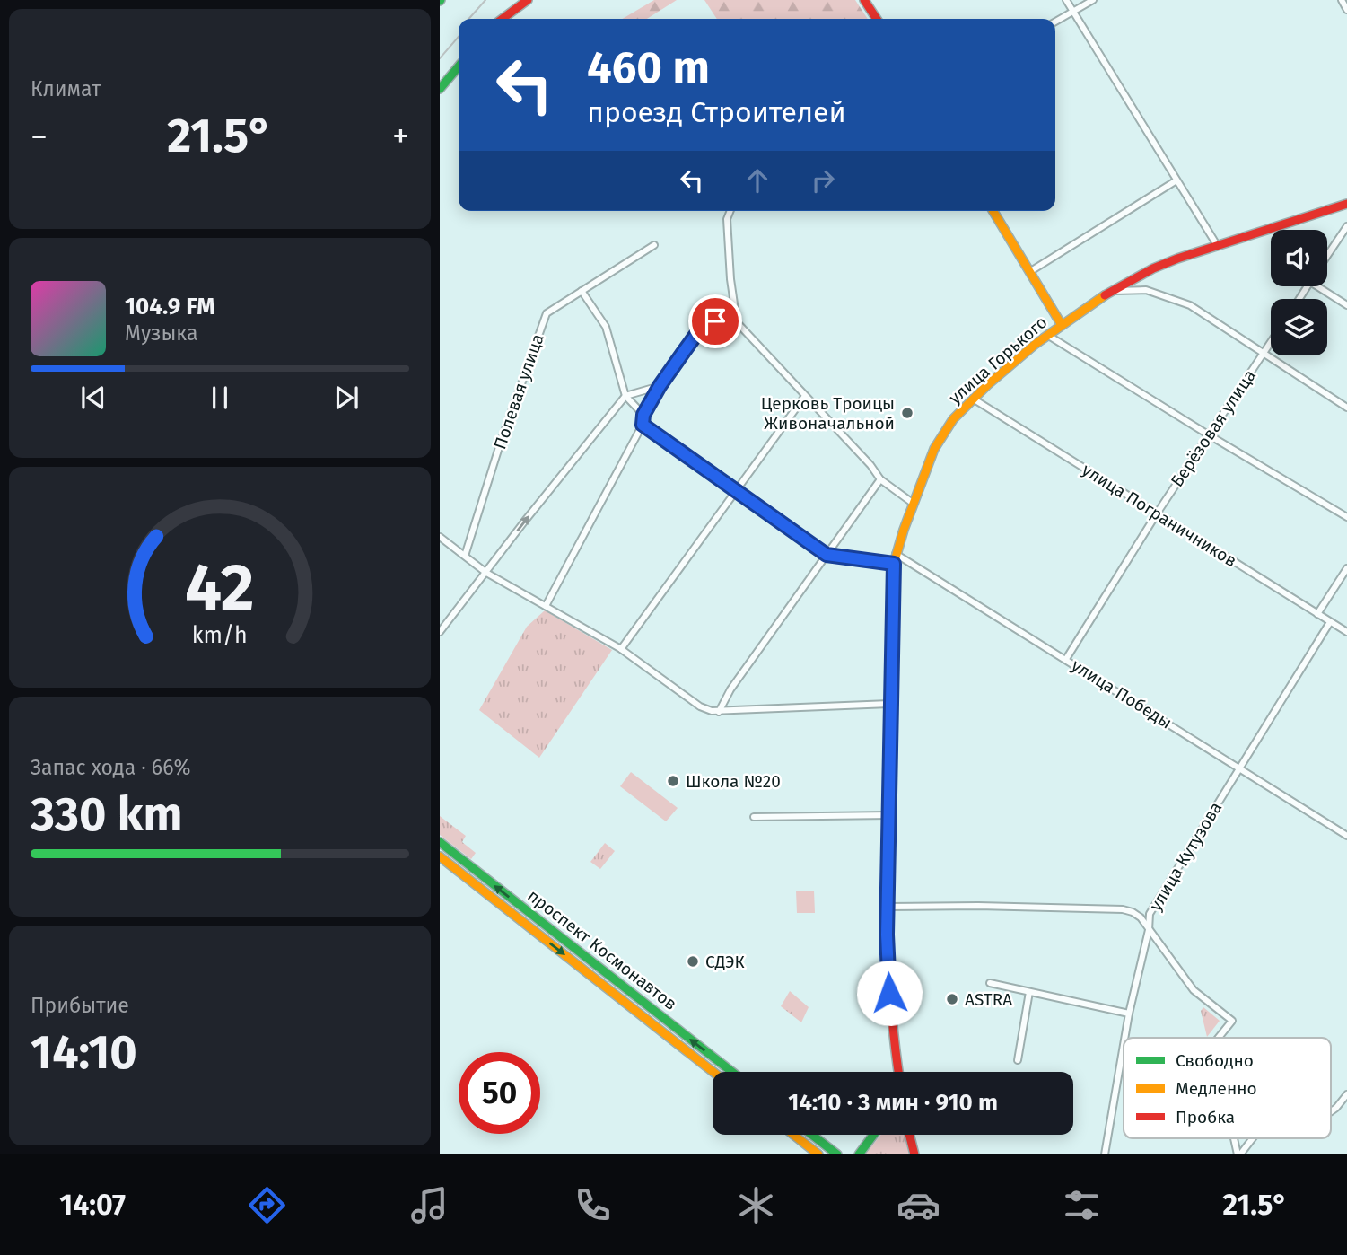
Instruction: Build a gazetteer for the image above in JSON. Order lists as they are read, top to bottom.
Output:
{
  "streets": {
    "main road": ["улица Горького", "проспект Космонавтов"],
    "street": [
      "Полевая улица",
      "Берёзовая улица",
      "улица Пограничников",
      "улица Победы",
      "улица Кутузова"
    ]
  },
  "crossings": [
    ["улица Горького", "улица Пограничников"],
    ["улица Горького", "улица Победы"],
    ["Берёзовая улица", "улица Пограничников"],
    ["Берёзовая улица", "улица Победы"],
    ["улица Пограничников", "улица Кутузова"],
    ["улица Победы", "улица Кутузова"]
  ],
  "places": [
    "Церковь Троицы Живоначальной",
    "Школа №20",
    "СДЭК",
    "ASTRA"
  ],
  "legend": ["Свободно", "Медленно", "Пробка"],
  "page": {
    "tile": [
      "Климат",
      ["Запас хода · 66%", "330 km"],
      ["Прибытие", "14:10"]
    ],
    "turn": ["460 m", "проезд Строителей"],
    "heat": ["−", "21.5°", "+"],
    "song": ["104.9 FM", "Музыка"],
    "limit": "50",
    "trip": "14:10 · 3 мин · 910 m",
    "tabs": ["14:07", "21.5°"],
    "gauge": ["42", "km/h"]
  }
}
